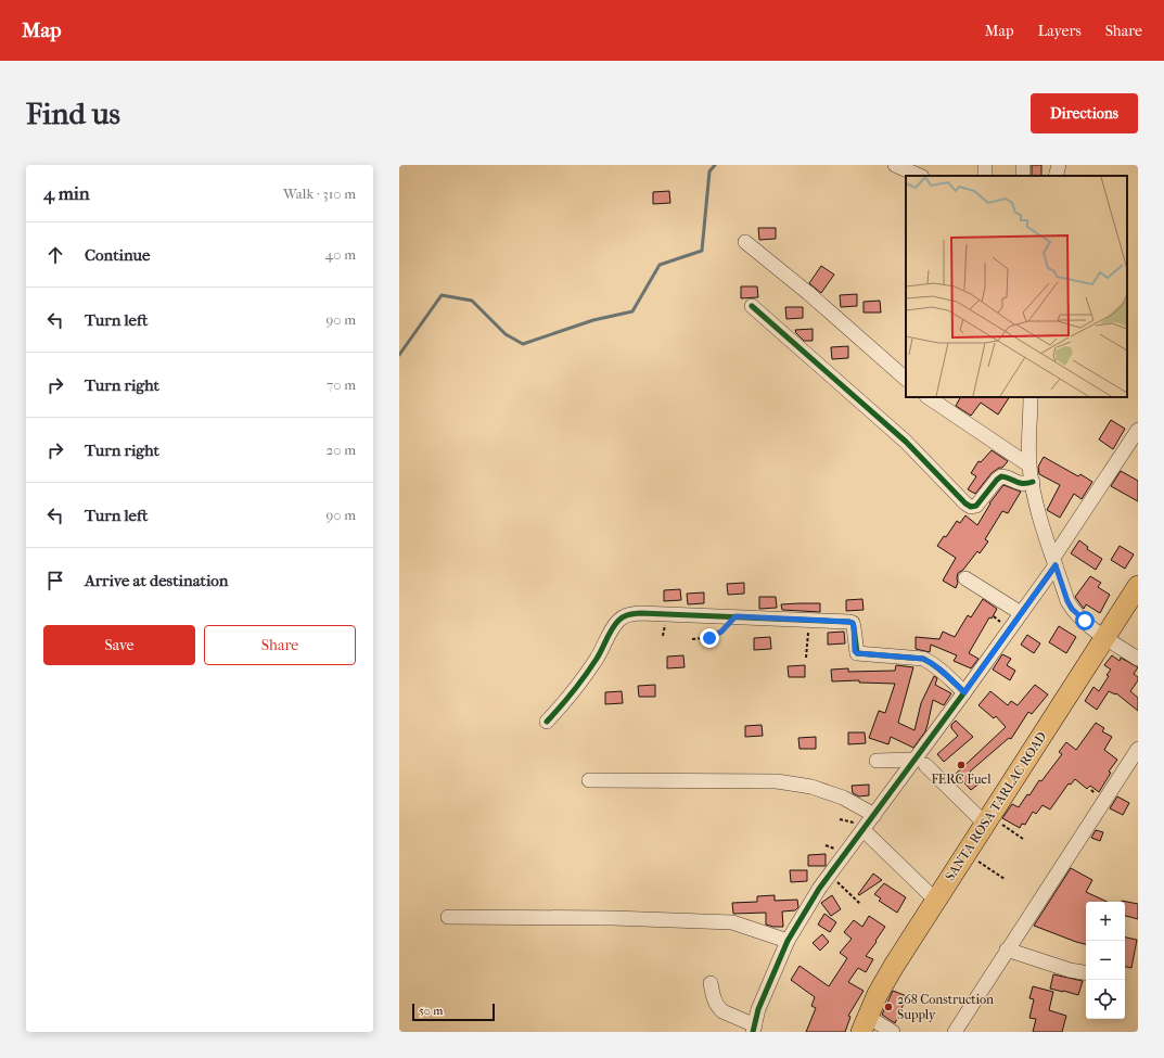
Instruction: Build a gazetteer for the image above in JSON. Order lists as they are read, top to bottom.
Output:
{
  "streets": {
    "highway": ["SANTA ROSA-TARLAC ROAD"]
  },
  "places": ["FERC Fuel", "268 Construction Supply"],
  "scale_bar": "50 m",
  "page": {
    "header": "Map",
    "nav": ["Map", "Layers", "Share"],
    "buttons": [
      "Directions",
      ["Save", "Share"]
    ],
    "title": "Find us",
    "heading": ["4 min", "Walk · 310 m"],
    "list": [
      ["Continue", "40 m"],
      ["Turn left", "90 m"],
      ["Turn right", "70 m"],
      ["Turn right", "20 m"],
      ["Turn left", "90 m"],
      "Arrive at destination"
    ],
    "map_buttons": ["+", "−"],
    "scale": "50 m"
  }
}
